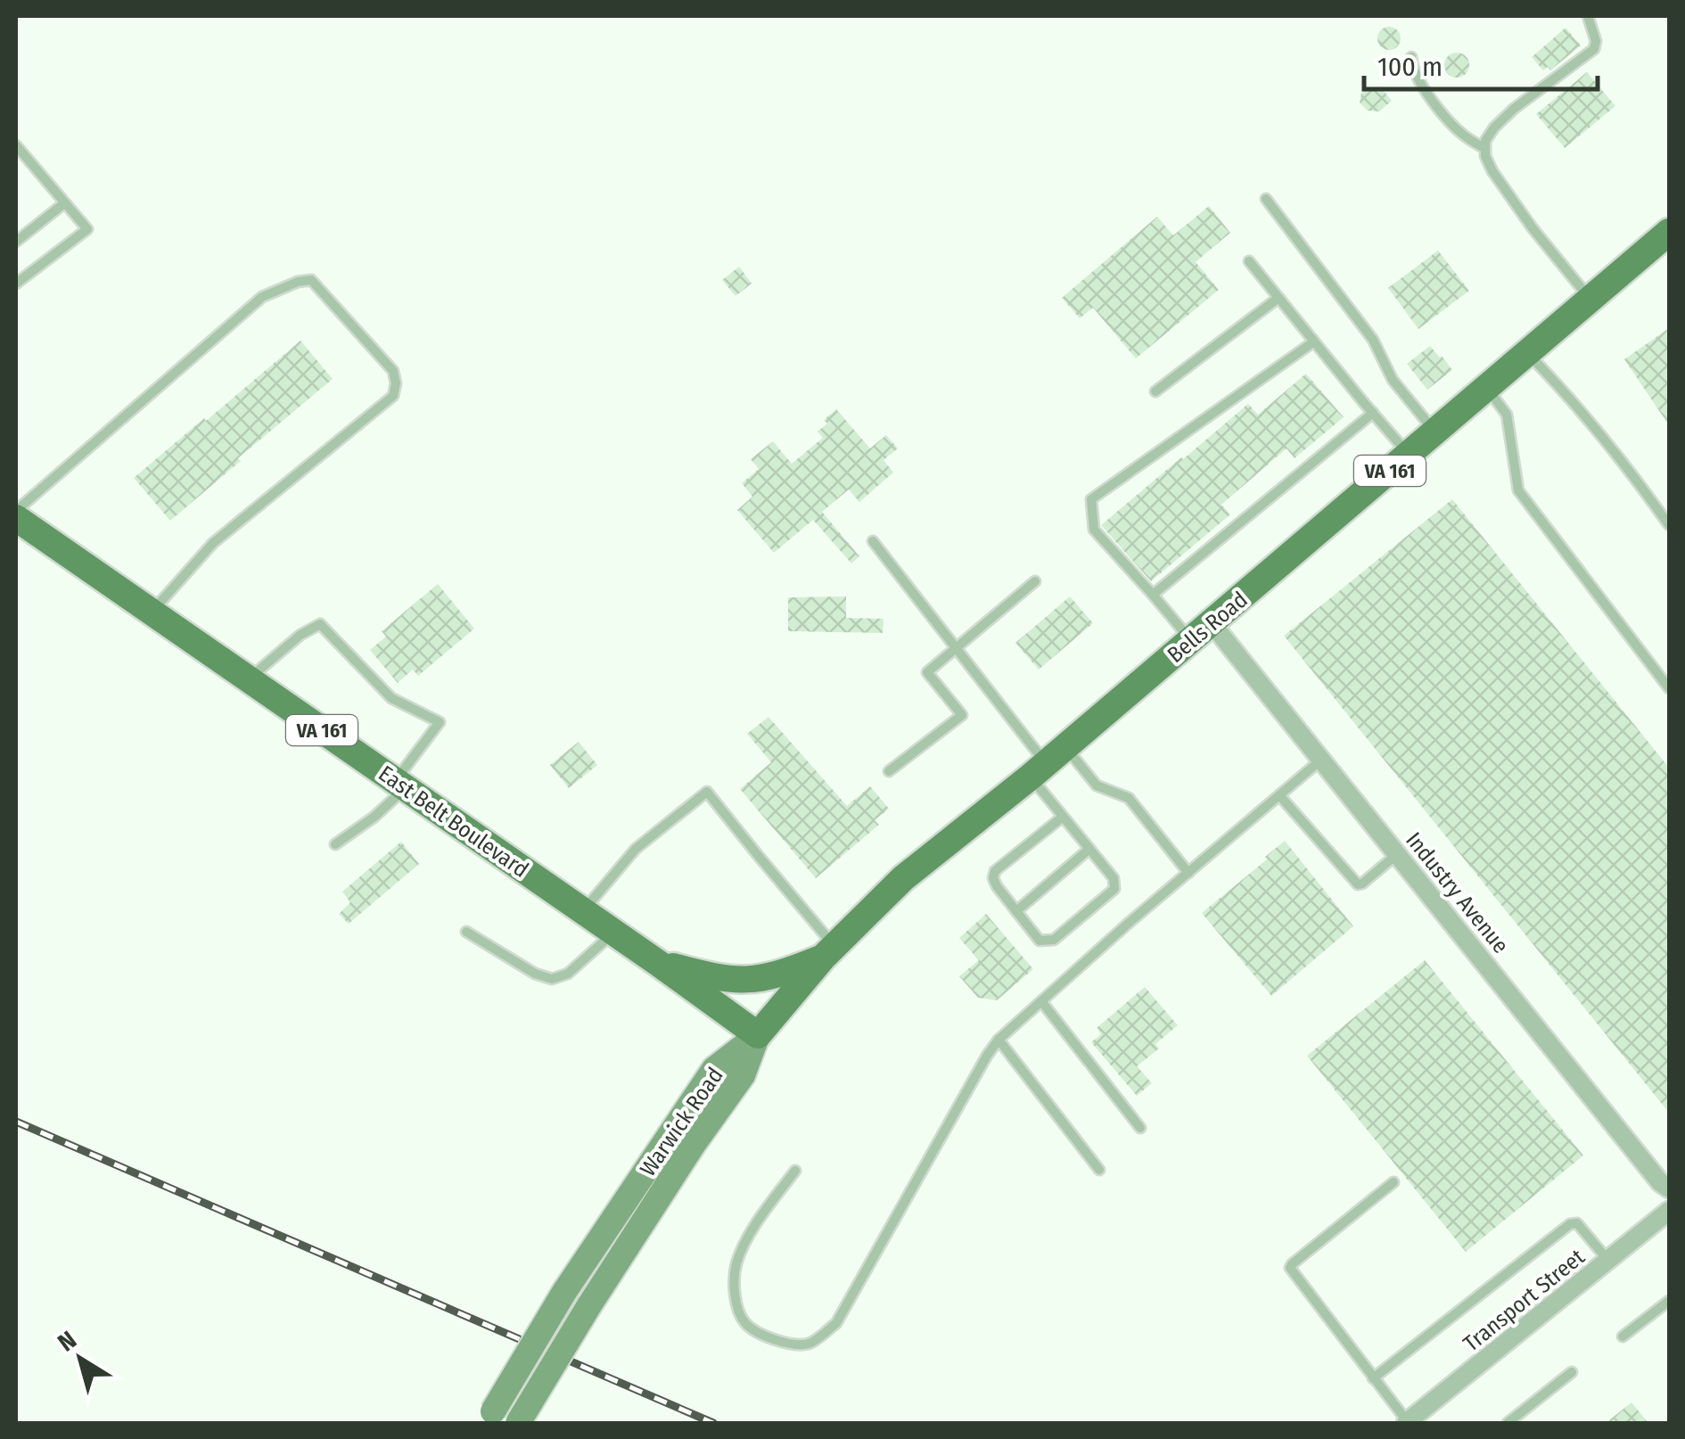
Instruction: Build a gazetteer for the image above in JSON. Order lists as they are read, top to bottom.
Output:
{
  "streets": {
    "main road": [
      "VA 161",
      "Bells Road",
      "East Belt Boulevard",
      "Warwick Road"
    ],
    "street": ["Industry Avenue", "Transport Street"]
  },
  "crossings": [
    ["VA 161", "Bells Road"],
    ["VA 161", "East Belt Boulevard"],
    ["Bells Road", "East Belt Boulevard"],
    ["Bells Road", "Industry Avenue"],
    ["Bells Road", "Warwick Road"],
    ["East Belt Boulevard", "Warwick Road"]
  ],
  "scale_bar": "100 m",
  "north": "top left"
}
